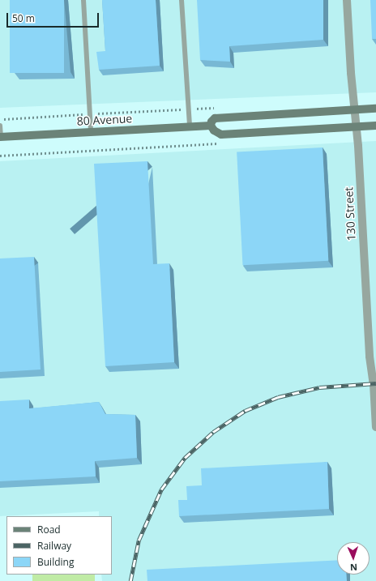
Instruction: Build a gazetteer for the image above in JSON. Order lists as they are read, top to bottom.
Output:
{
  "streets": {
    "main road": ["80 Avenue"],
    "street": ["130 Street"]
  },
  "legend": ["Road", "Railway", "Building"],
  "scale_bar": "50 m",
  "north": "bottom"
}
